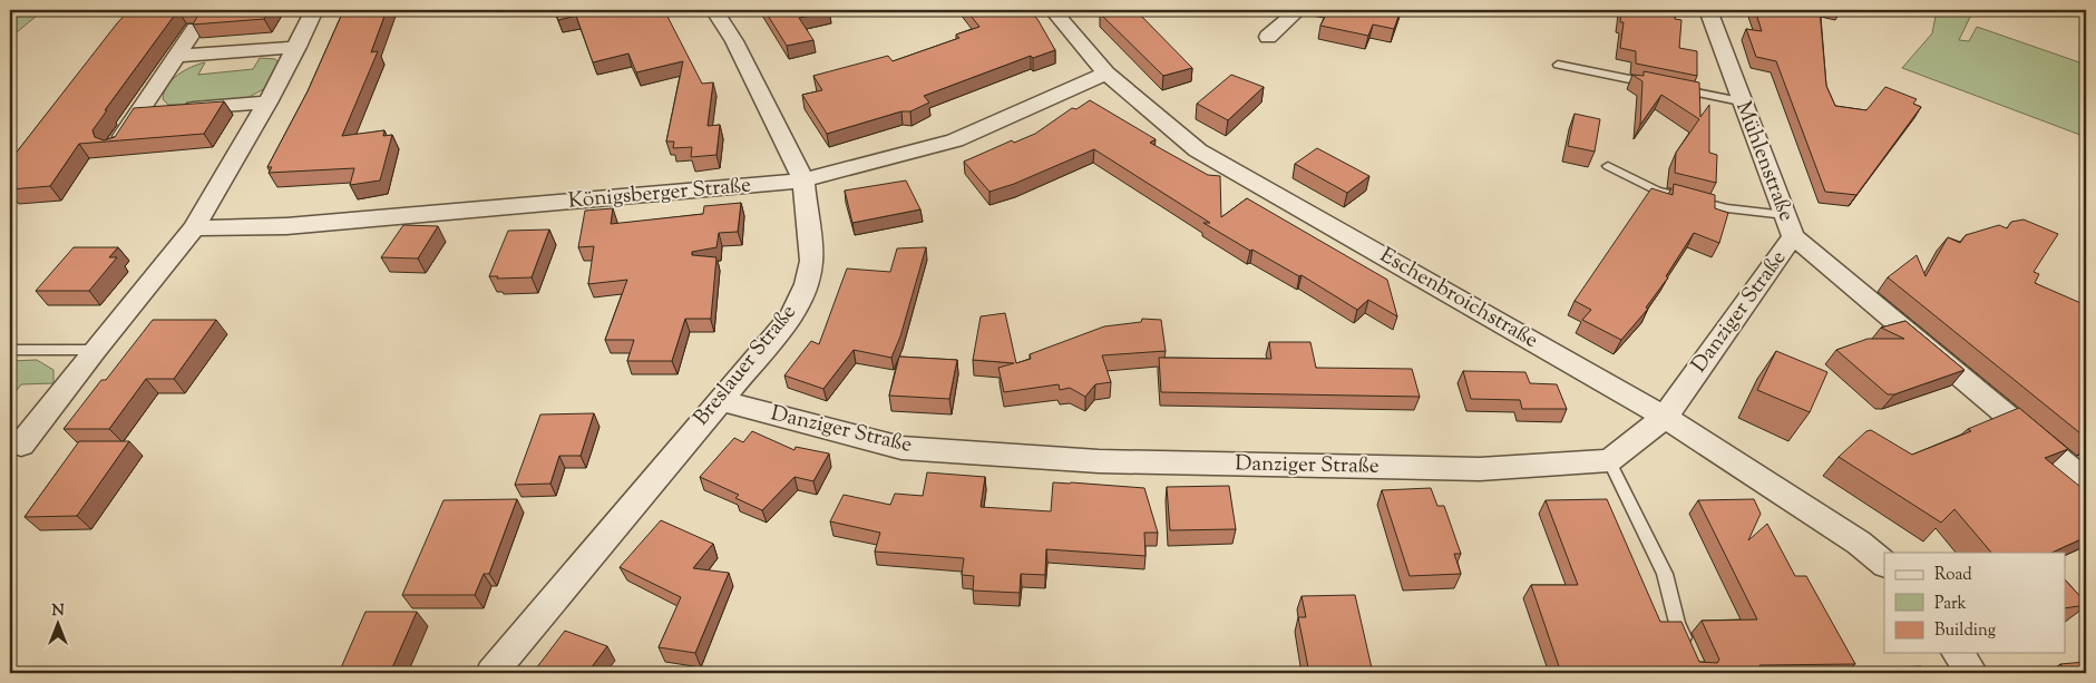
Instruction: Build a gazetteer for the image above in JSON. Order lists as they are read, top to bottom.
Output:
{
  "streets": {
    "street": [
      "Mühlenstraße",
      "Königsberger Straße",
      "Eschenbroichstraße",
      "Danziger Straße",
      "Breslauer Straße"
    ]
  },
  "crossings": [
    ["Mühlenstraße", "Danziger Straße"],
    ["Königsberger Straße", "Eschenbroichstraße"],
    ["Königsberger Straße", "Breslauer Straße"],
    ["Eschenbroichstraße", "Danziger Straße"],
    ["Danziger Straße", "Breslauer Straße"]
  ],
  "legend": ["Road", "Park", "Building"],
  "north": "top"
}
